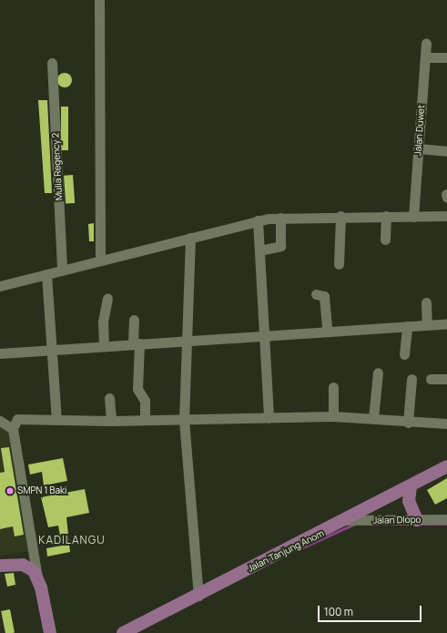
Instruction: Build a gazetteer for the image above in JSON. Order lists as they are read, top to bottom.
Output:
{
  "streets": {
    "main road": ["Jalan Tanjung Anom"],
    "street": ["Jalan Duwet", "Mulia Regency 2", "Jalan Dlopo"]
  },
  "crossings": [
    ["Jalan Dlopo", "Jalan Tanjung Anom"]
  ],
  "districts": ["KADILANGU"],
  "places": ["SMPN 1 Baki"],
  "scale_bar": "100 m"
}
